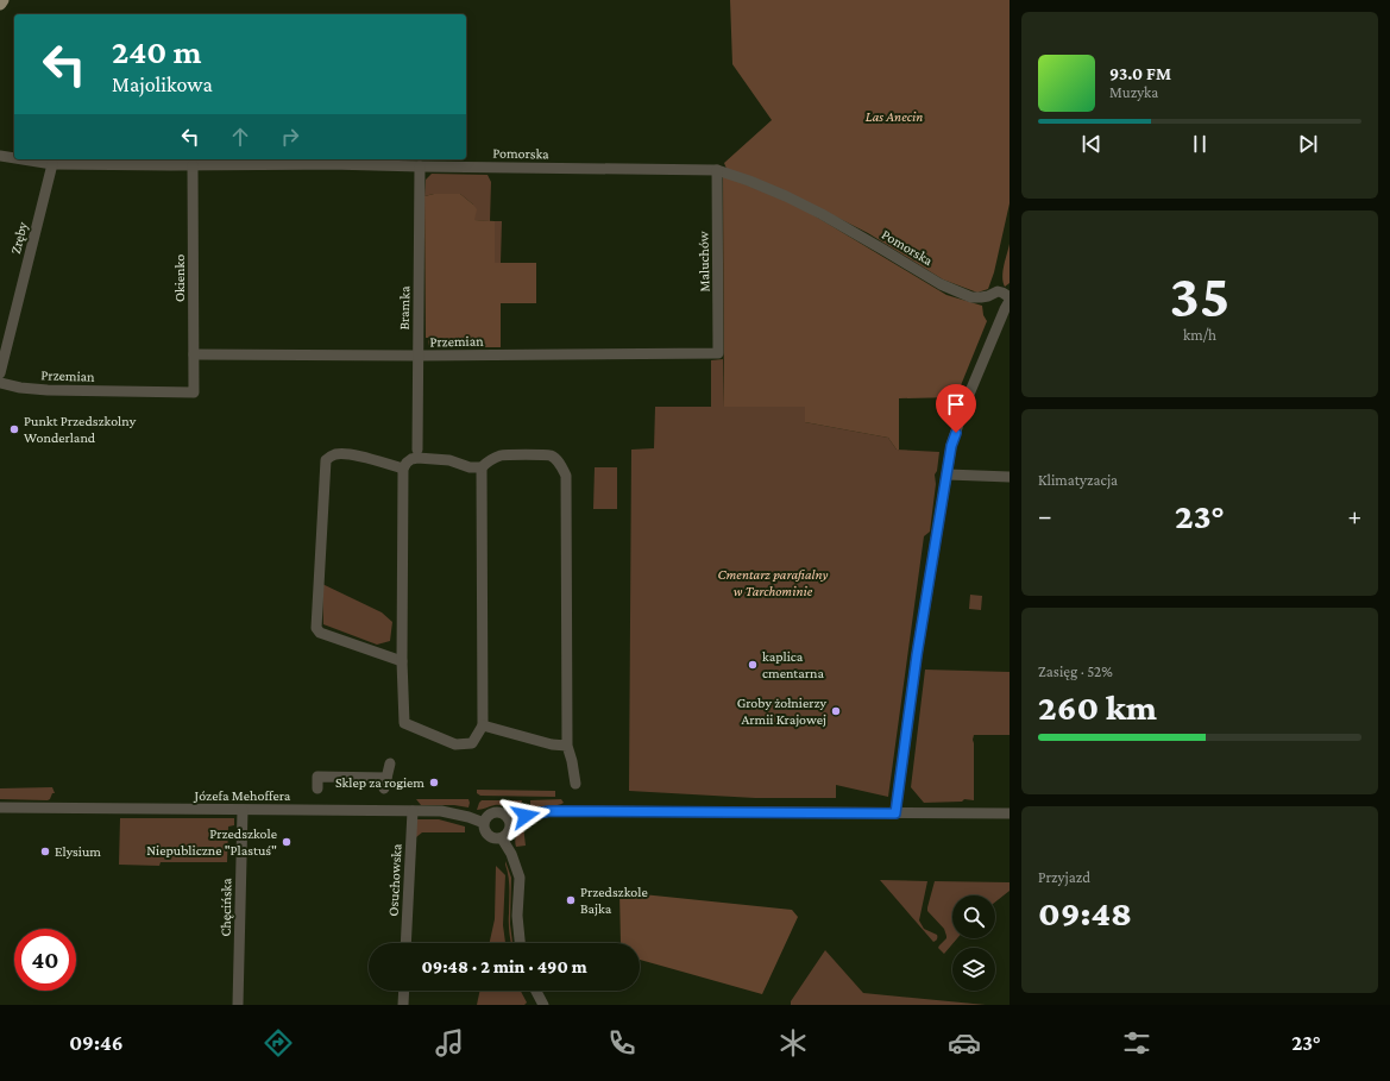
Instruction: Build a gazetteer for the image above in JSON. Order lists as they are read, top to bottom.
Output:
{
  "streets": {
    "street": [
      "Pomorska",
      "Zręby",
      "Maluchów",
      "Okienko",
      "Bramka",
      "Przemian",
      "Józefa Mehoffera",
      "Osuchowska",
      "Chęcińska"
    ]
  },
  "crossings": [
    ["Pomorska", "Zręby"],
    ["Pomorska", "Maluchów"],
    ["Pomorska", "Okienko"],
    ["Pomorska", "Bramka"],
    ["Maluchów", "Przemian"],
    ["Okienko", "Przemian"],
    ["Bramka", "Przemian"],
    ["Józefa Mehoffera", "Osuchowska"],
    ["Józefa Mehoffera", "Chęcińska"]
  ],
  "parks": ["Las Anecin", "Cmentarz parafialny w Tarchominie"],
  "places": [
    "Punkt Przedszkolny Wonderland",
    "kaplica cmentarna",
    "Groby żołnierzy Armii Krajowej",
    "Sklep za rogiem",
    "Przedszkole Niepubliczne \"Plastuś\"",
    "Elysium",
    "Przedszkole Bajka"
  ],
  "page": {
    "turn": ["240 m", "Majolikowa"],
    "song": ["93.0 FM", "Muzyka"],
    "tile": [
      ["35", "km/h"],
      "Klimatyzacja",
      ["Zasięg · 52%", "260 km"],
      ["Przyjazd", "09:48"]
    ],
    "heat": ["−", "23°", "+"],
    "limit": "40",
    "trip": "09:48 · 2 min · 490 m",
    "tabs": ["09:46", "23°"]
  }
}
